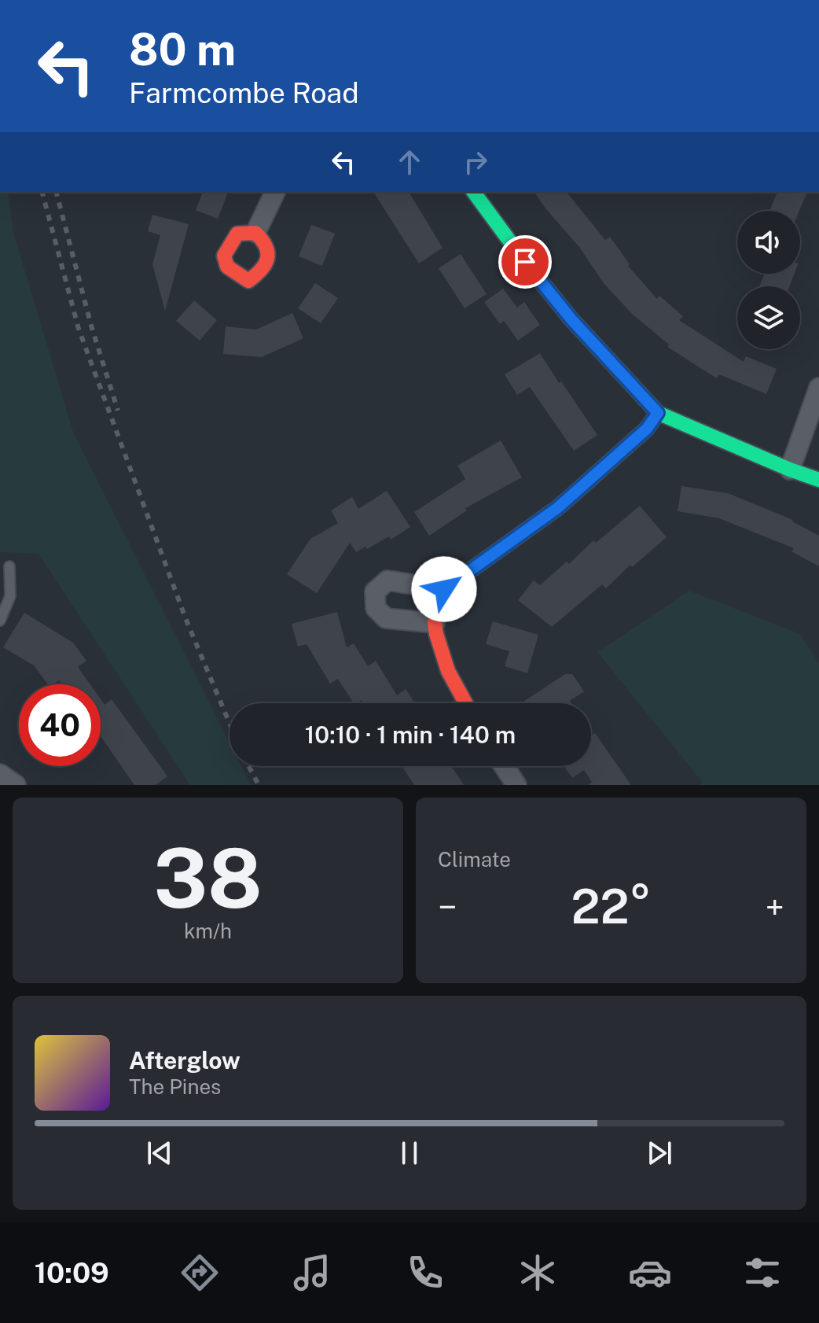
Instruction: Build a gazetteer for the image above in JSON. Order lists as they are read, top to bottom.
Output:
{
  "page": {
    "turn": ["80 m", "Farmcombe Road"],
    "limit": "40",
    "trip": "10:10 · 1 min · 140 m",
    "tile": [
      ["38", "km/h"],
      "Climate"
    ],
    "heat": ["−", "22°", "+"],
    "song": ["Afterglow", "The Pines"],
    "tabs": "10:09"
  }
}
